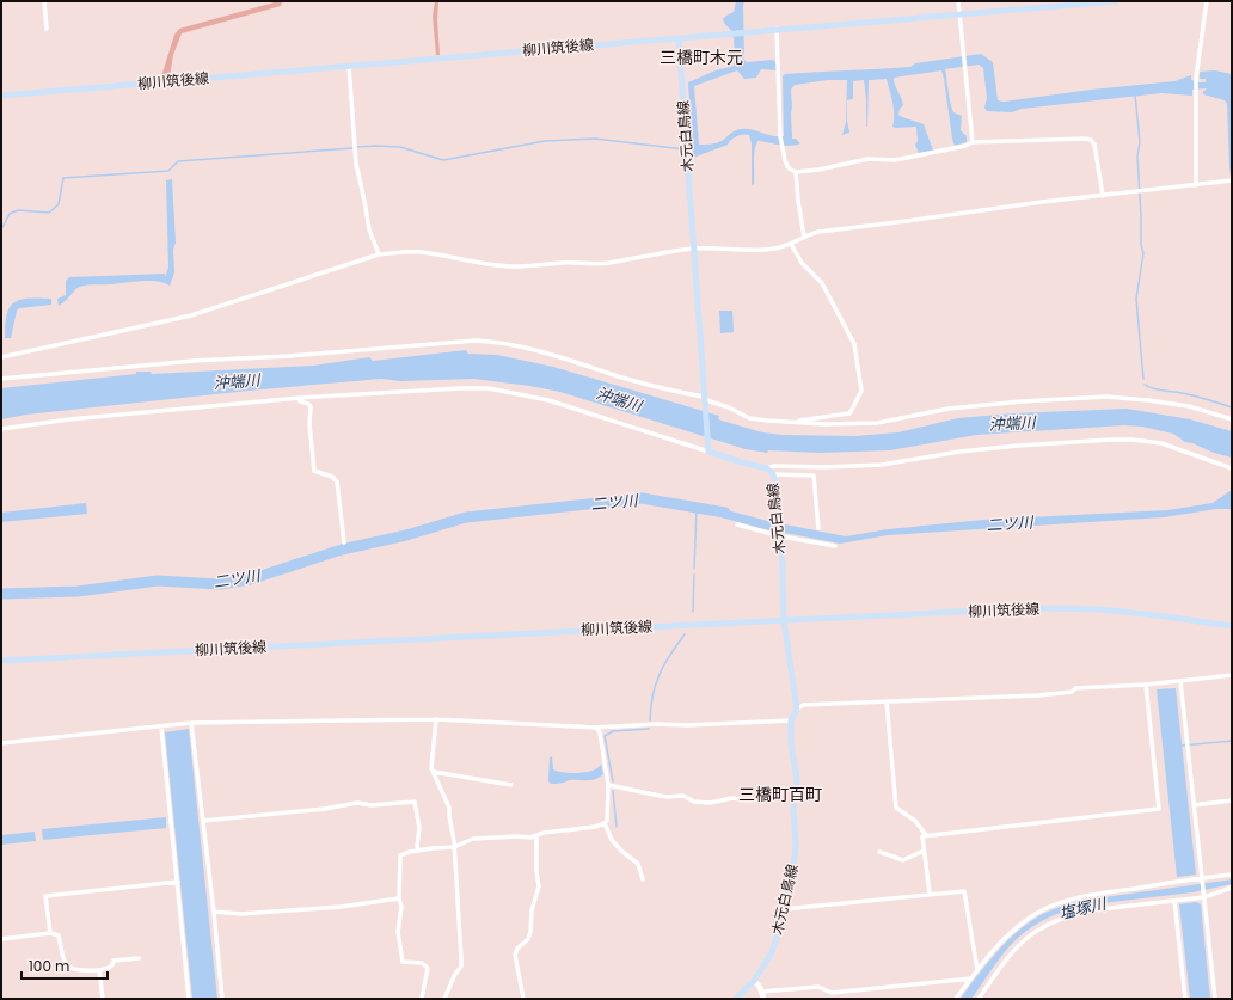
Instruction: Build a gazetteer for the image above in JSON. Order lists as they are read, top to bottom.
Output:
{
  "streets": {
    "main road": ["柳川筑後線", "木元白鳥線"]
  },
  "crossings": [
    ["柳川筑後線", "木元白鳥線"]
  ],
  "districts": ["三橋町木元", "三橋町百町"],
  "water": ["沖端川", "二ツ川", "塩塚川"],
  "scale_bar": "100 m"
}
